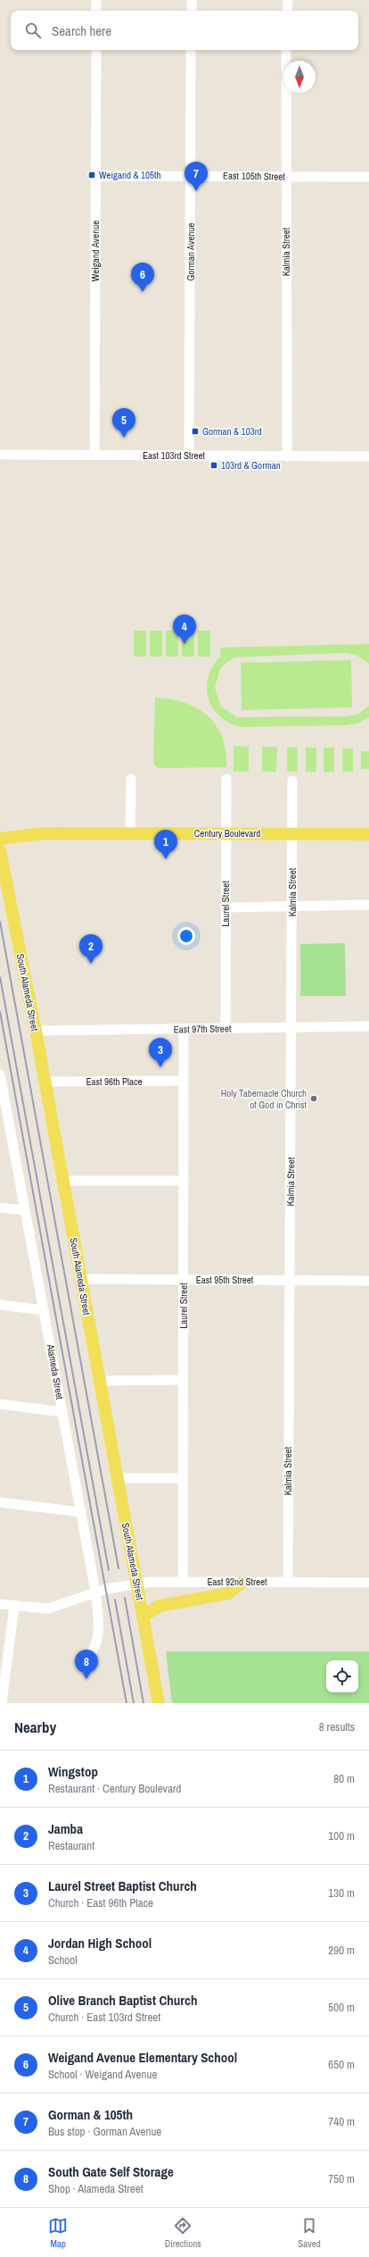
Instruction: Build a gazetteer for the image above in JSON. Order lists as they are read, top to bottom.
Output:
{
  "streets": {
    "main road": ["Century Boulevard", "South Alameda Street"],
    "street": [
      "East 105th Street",
      "Weigand Avenue",
      "Gorman Avenue",
      "Kalmia Street",
      "East 103rd Street",
      "Laurel Street",
      "East 97th Street",
      "East 96th Place",
      "East 95th Street",
      "Alameda Street",
      "East 92nd Street"
    ]
  },
  "crossings": [
    ["East 105th Street", "Weigand Avenue"],
    ["East 105th Street", "Gorman Avenue"],
    ["East 105th Street", "Kalmia Street"],
    ["Weigand Avenue", "East 103rd Street"],
    ["Gorman Avenue", "East 103rd Street"],
    ["Kalmia Street", "East 103rd Street"],
    ["Kalmia Street", "Century Boulevard"],
    ["Kalmia Street", "East 97th Street"],
    ["Kalmia Street", "East 95th Street"],
    ["Kalmia Street", "East 92nd Street"],
    ["Century Boulevard", "Laurel Street"],
    ["Laurel Street", "East 97th Street"],
    ["Laurel Street", "East 96th Place"],
    ["Laurel Street", "East 95th Street"],
    ["Laurel Street", "East 92nd Street"],
    ["South Alameda Street", "East 97th Street"],
    ["South Alameda Street", "East 96th Place"],
    ["South Alameda Street", "East 95th Street"],
    ["South Alameda Street", "East 92nd Street"],
    ["Alameda Street", "East 92nd Street"]
  ],
  "places": {
    "transit": ["Weigand & 105th", "Gorman & 103rd", "103rd & Gorman"],
    "other": ["Holy Tabernacle Church of God in Christ"]
  },
  "north": "bottom",
  "page": {
    "search": "Search here",
    "pins": [
      "7",
      "6",
      "5",
      "4",
      "1",
      "2",
      "3",
      "8"
    ],
    "heading": ["Nearby", "8 results"],
    "list": [
      {
        "mark": "1",
        "name": "Wingstop",
        "note": "Restaurant · Century Boulevard",
        "value": "80 m"
      },
      {
        "mark": "2",
        "name": "Jamba",
        "note": "Restaurant",
        "value": "100 m"
      },
      {
        "mark": "3",
        "name": "Laurel Street Baptist Church",
        "note": "Church · East 96th Place",
        "value": "130 m"
      },
      {
        "mark": "4",
        "name": "Jordan High School",
        "note": "School",
        "value": "290 m"
      },
      {
        "mark": "5",
        "name": "Olive Branch Baptist Church",
        "note": "Church · East 103rd Street",
        "value": "500 m"
      },
      {
        "mark": "6",
        "name": "Weigand Avenue Elementary School",
        "note": "School · Weigand Avenue",
        "value": "650 m"
      },
      {
        "mark": "7",
        "name": "Gorman & 105th",
        "note": "Bus stop · Gorman Avenue",
        "value": "740 m"
      },
      {
        "mark": "8",
        "name": "South Gate Self Storage",
        "note": "Shop · Alameda Street",
        "value": "750 m"
      }
    ],
    "nav": ["Map", "Directions", "Saved"]
  }
}
